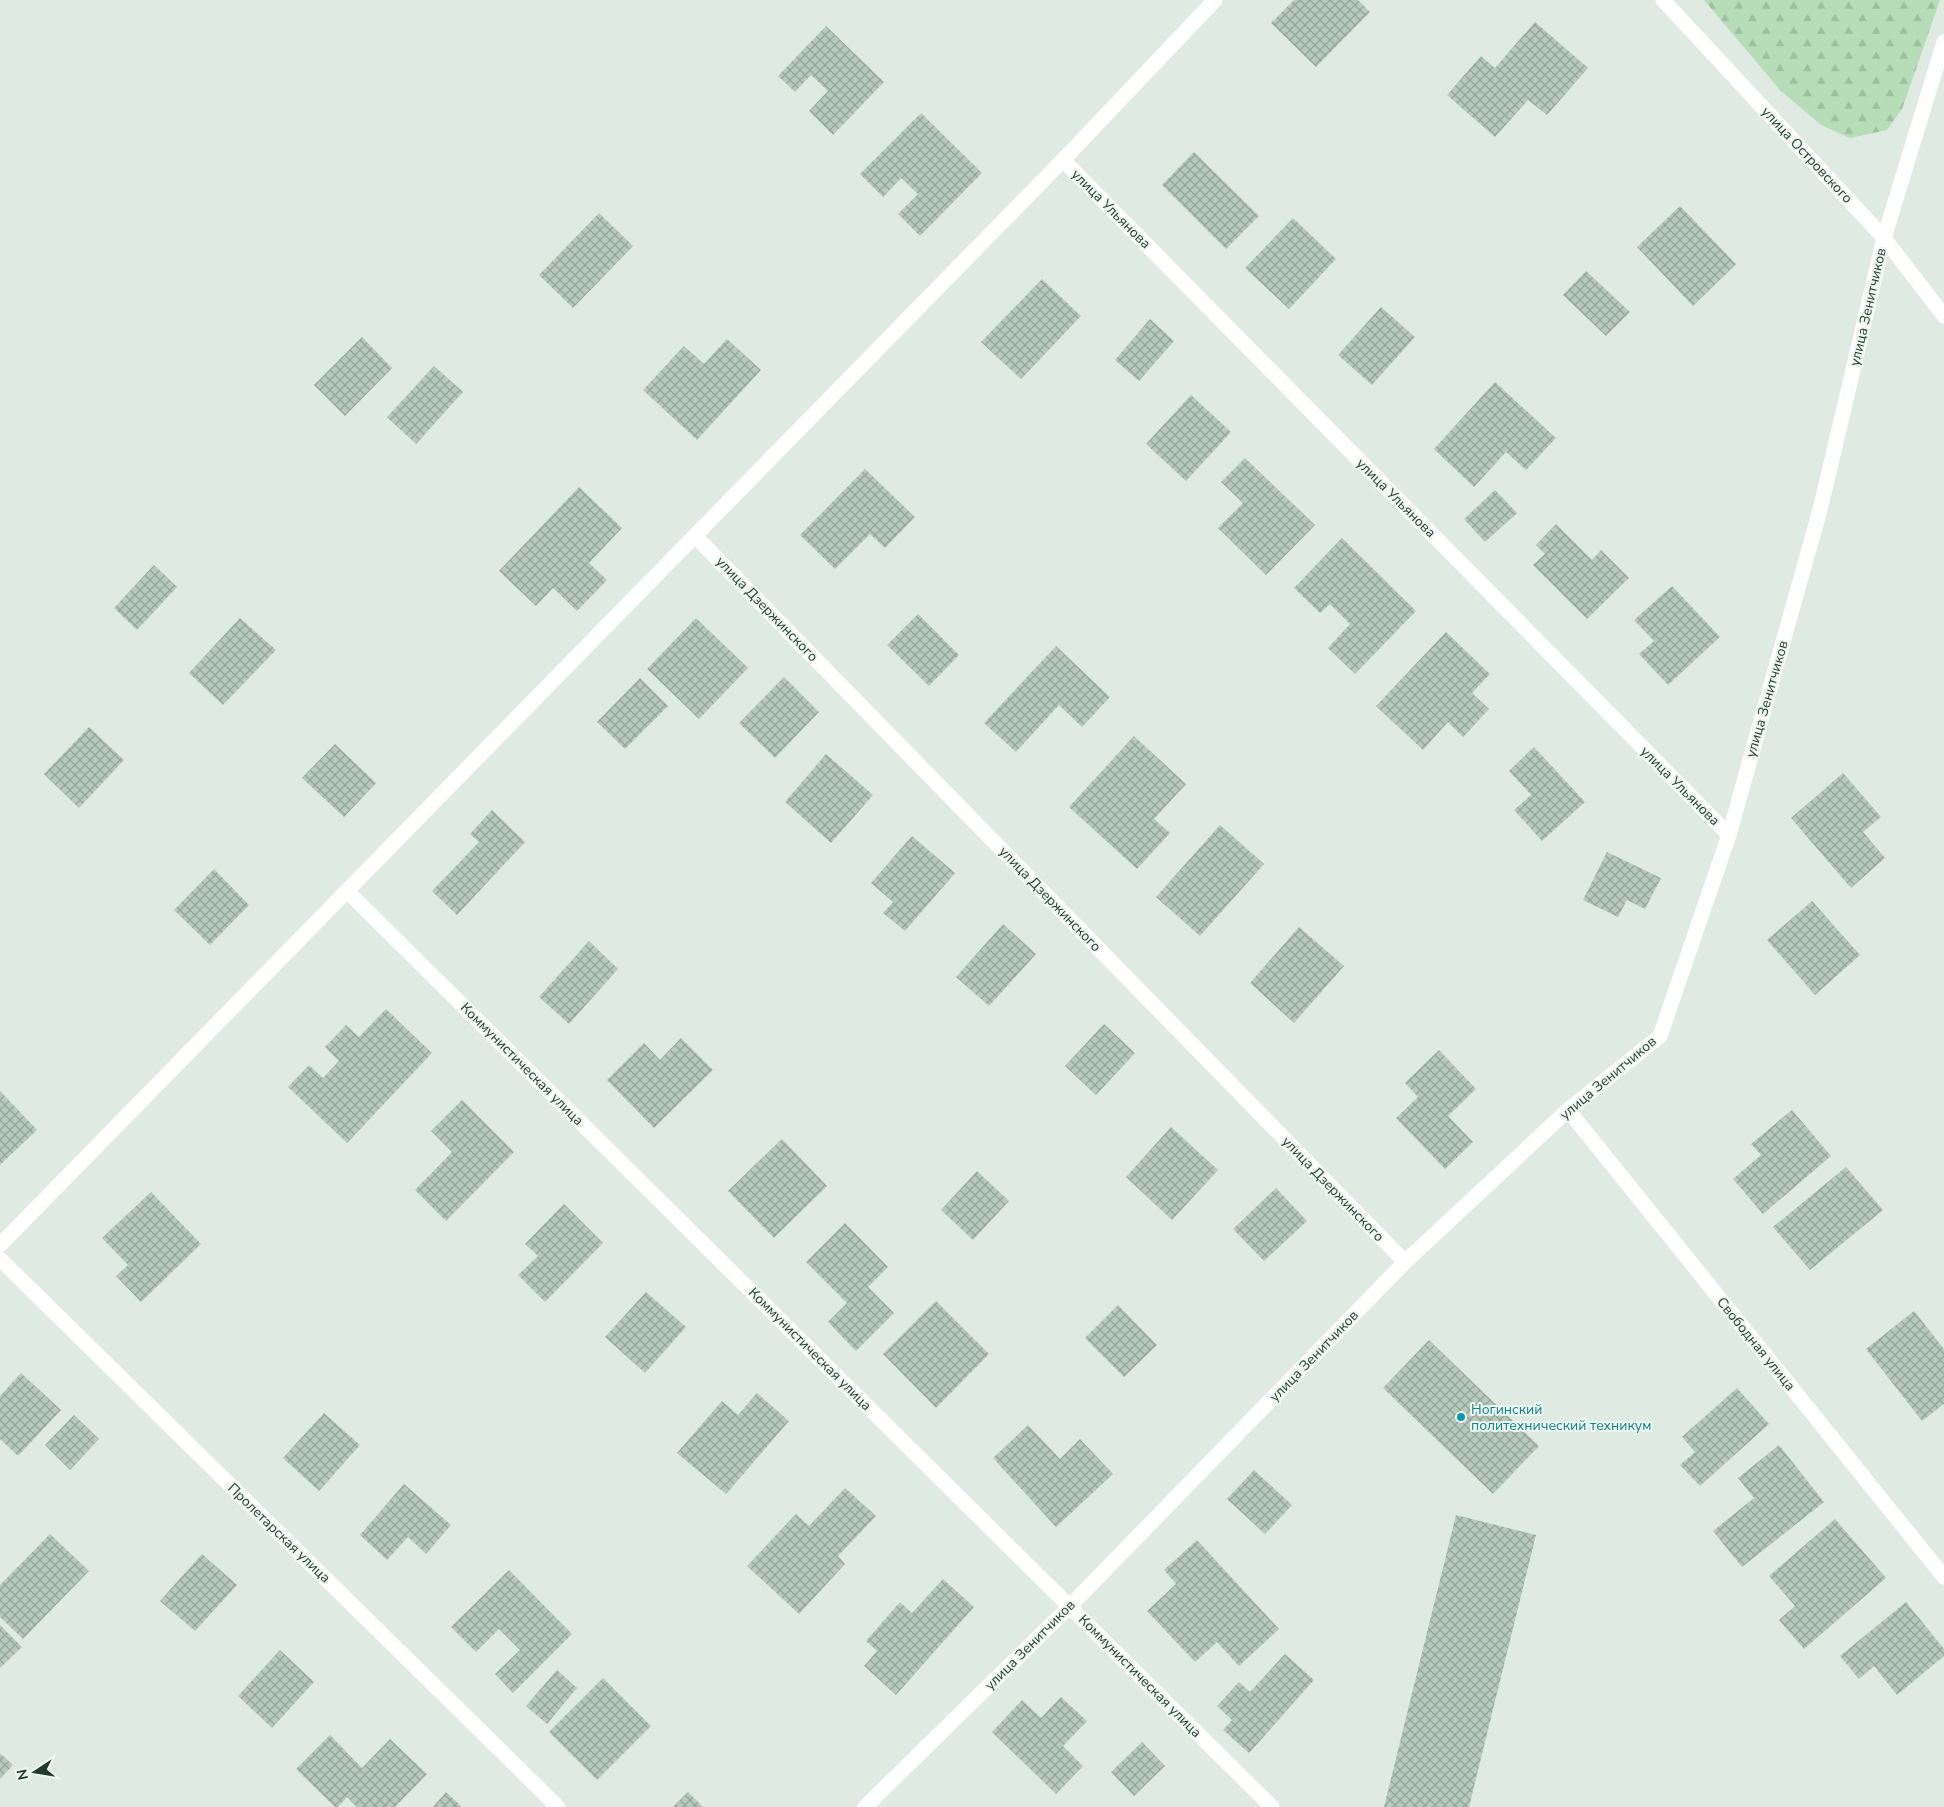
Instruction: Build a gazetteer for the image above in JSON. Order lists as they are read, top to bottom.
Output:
{
  "streets": {
    "street": [
      "улица Островского",
      "улица Ульянова",
      "улица Зенитчиков",
      "улица Дзержинского",
      "Коммунистическая улица",
      "Свободная улица",
      "Пролетарская улица"
    ]
  },
  "crossings": [
    ["улица Островского", "улица Зенитчиков"],
    ["улица Ульянова", "улица Зенитчиков"],
    ["улица Зенитчиков", "улица Дзержинского"],
    ["улица Зенитчиков", "Коммунистическая улица"],
    ["улица Зенитчиков", "Свободная улица"]
  ],
  "places": ["Ногинский политехнический техникум"],
  "north": "left"
}
